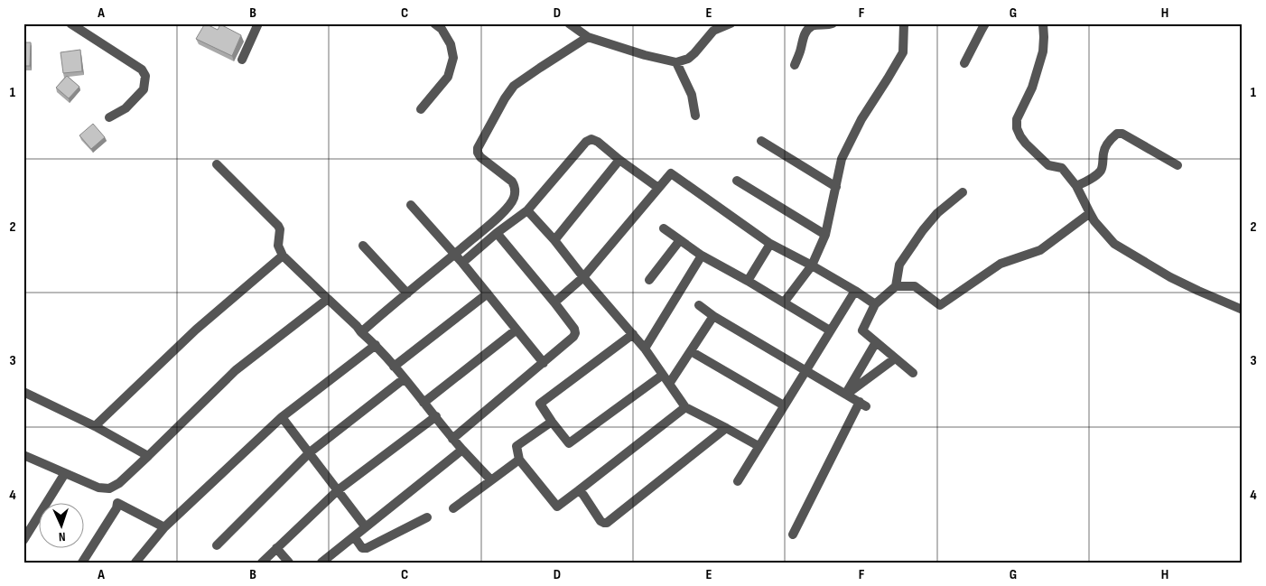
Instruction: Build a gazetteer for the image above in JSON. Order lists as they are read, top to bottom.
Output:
{
  "north": "bottom",
  "grid": {
    "columns": [
      "A",
      "B",
      "C",
      "D",
      "E",
      "F",
      "G",
      "H"
    ],
    "rows": [
      "1",
      "2",
      "3",
      "4"
    ]
  }
}
